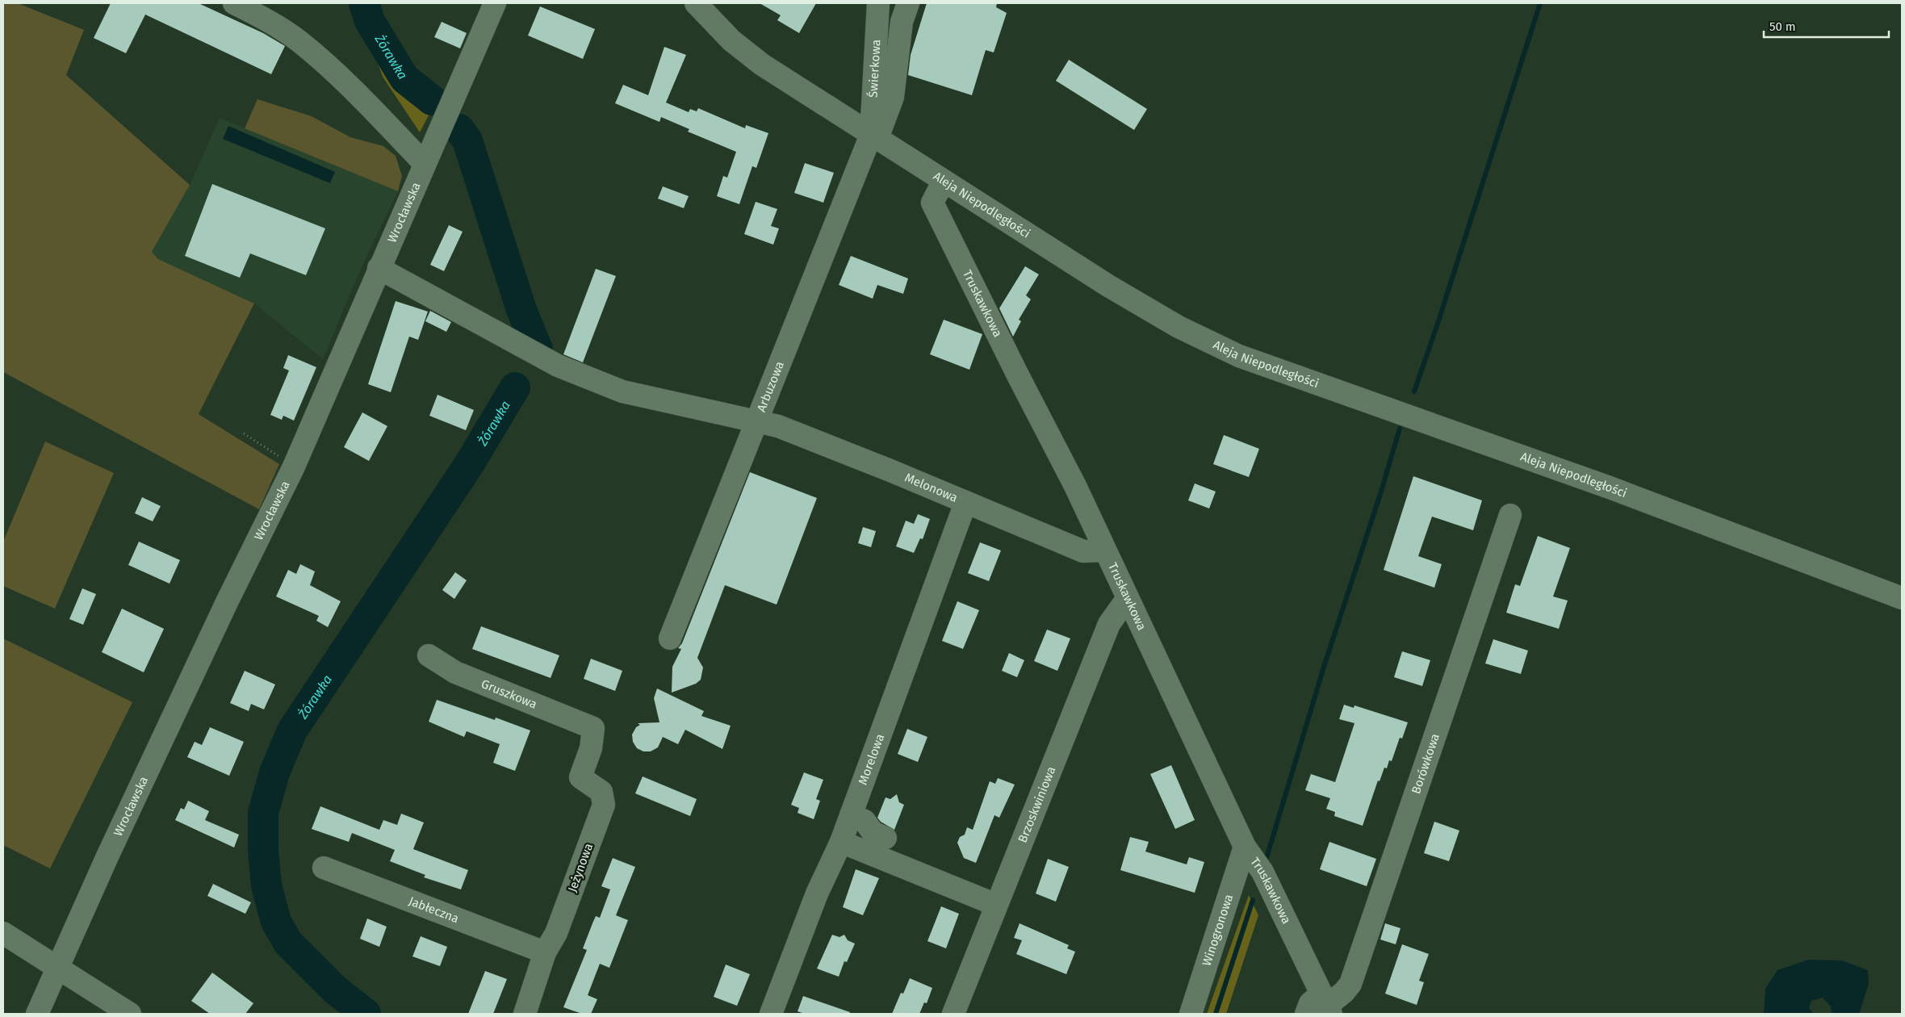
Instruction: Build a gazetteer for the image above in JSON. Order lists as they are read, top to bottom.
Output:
{
  "streets": {
    "street": [
      "Świerkowa",
      "Aleja Niepodległości",
      "Wrocławska",
      "Truskawkowa",
      "Arbuzowa",
      "Melonowa",
      "Gruszkowa",
      "Morelowa",
      "Borówkowa",
      "Brzoskwiniowa",
      "Jeżynowa",
      "Jabłeczna",
      "Winogronowa"
    ]
  },
  "crossings": [
    ["Świerkowa", "Aleja Niepodległości"],
    ["Świerkowa", "Arbuzowa"],
    ["Aleja Niepodległości", "Truskawkowa"],
    ["Aleja Niepodległości", "Arbuzowa"],
    ["Wrocławska", "Melonowa"],
    ["Truskawkowa", "Melonowa"],
    ["Truskawkowa", "Borówkowa"],
    ["Truskawkowa", "Brzoskwiniowa"],
    ["Truskawkowa", "Winogronowa"],
    ["Arbuzowa", "Melonowa"],
    ["Melonowa", "Morelowa"],
    ["Gruszkowa", "Jeżynowa"],
    ["Jeżynowa", "Jabłeczna"]
  ],
  "water": ["Żórawka"],
  "scale_bar": "50 m"
}
